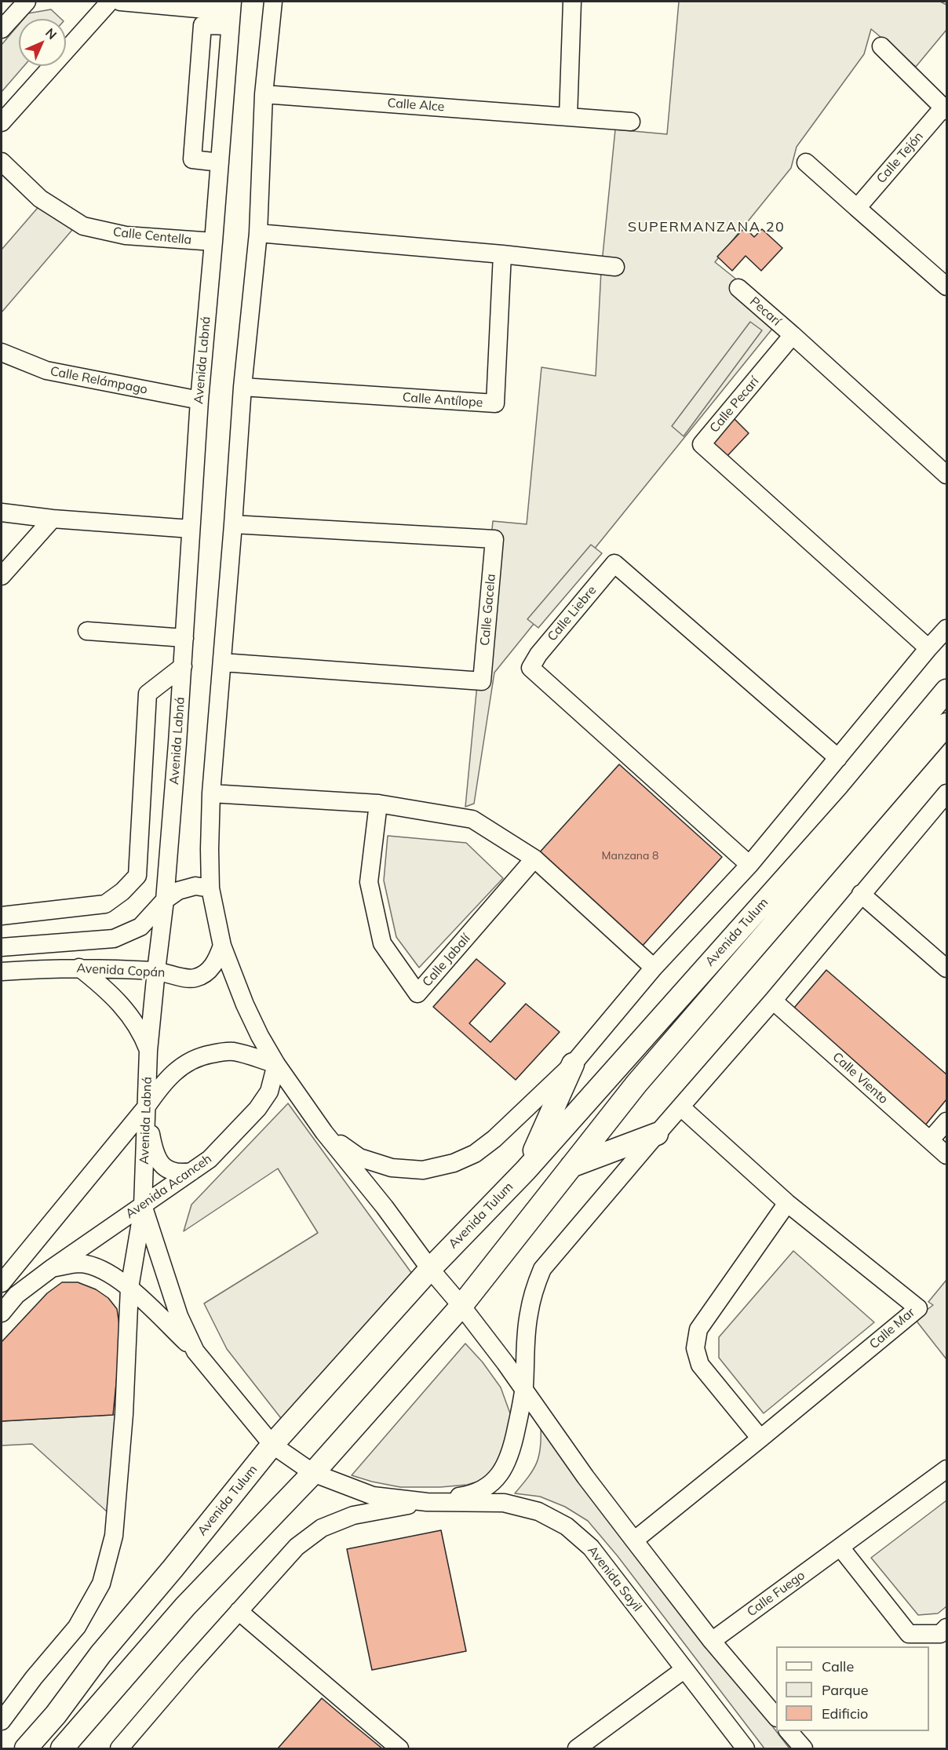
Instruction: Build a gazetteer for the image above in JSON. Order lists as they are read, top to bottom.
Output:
{
  "streets": {
    "main road": ["Avenida Tulum"],
    "street": [
      "Calle Alce",
      "Calle Tejón",
      "Calle Centella",
      "Pecarí",
      "Avenida Labná",
      "Calle Relámpago",
      "Calle Antílope",
      "Calle Pecarí",
      "Calle Gacela",
      "Calle Liebre",
      "Calle Jabalí",
      "Avenida Copán",
      "Calle Viento",
      "Avenida Acanceh",
      "Calle Mar",
      "Avenida Sayil",
      "Calle Fuego"
    ]
  },
  "crossings": [
    ["Calle Centella", "Avenida Labná"],
    ["Pecarí", "Calle Pecarí"],
    ["Avenida Labná", "Calle Relámpago"],
    ["Avenida Labná", "Avenida Tulum"],
    ["Avenida Labná", "Avenida Copán"],
    ["Avenida Labná", "Avenida Acanceh"],
    ["Avenida Labná", "Avenida Sayil"],
    ["Avenida Tulum", "Avenida Sayil"]
  ],
  "districts": ["SUPERMANZANA 20"],
  "house_numbers": ["Manzana 8"],
  "legend": ["Calle", "Parque", "Edificio"],
  "north": "top right"
}
